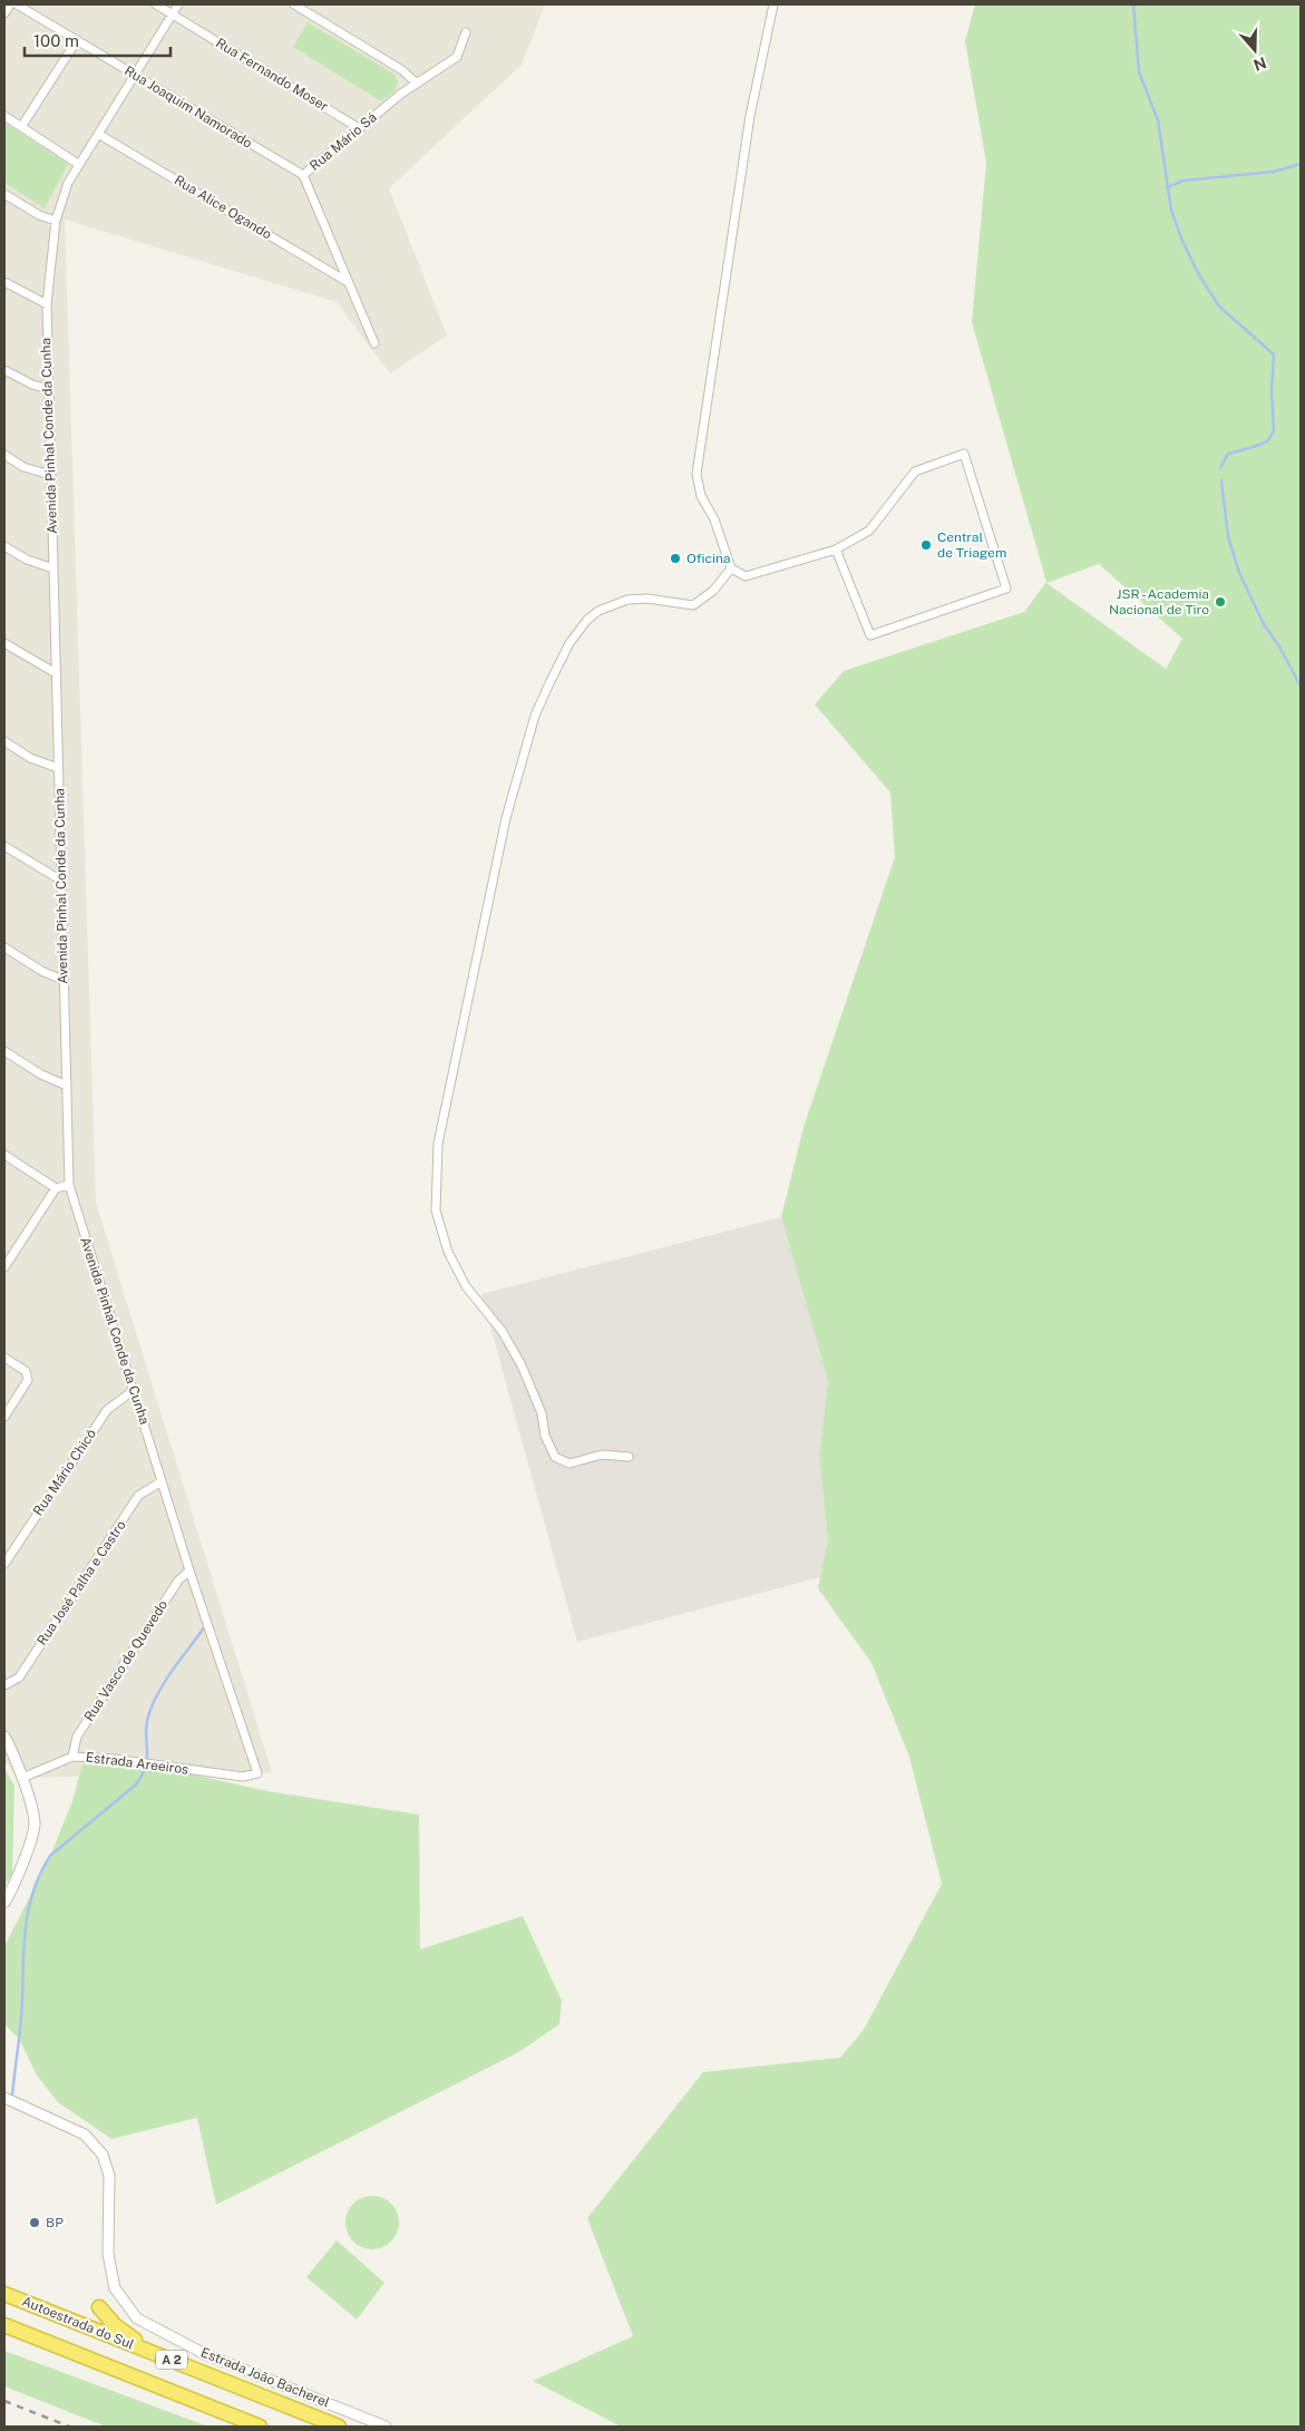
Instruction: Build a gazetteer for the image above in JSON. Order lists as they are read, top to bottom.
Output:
{
  "streets": {
    "highway": ["Autoestrada do Sul", "A 2"],
    "street": [
      "Rua Fernando Moser",
      "Rua Joaquim Namorado",
      "Rua Mário Sá",
      "Rua Alice Ogando",
      "Avenida Pinhal Conde da Cunha",
      "Rua Mário Chicô",
      "Rua José Palha e Castro",
      "Rua Vasco de Quevedo",
      "Estrada Areeiros",
      "Estrada João Bacherel"
    ]
  },
  "crossings": [
    ["Rua Fernando Moser", "Rua Mário Sá"],
    ["Rua Fernando Moser", "Avenida Pinhal Conde da Cunha"],
    ["Rua Joaquim Namorado", "Rua Mário Sá"],
    ["Rua Joaquim Namorado", "Avenida Pinhal Conde da Cunha"],
    ["Rua Mário Sá", "Rua Alice Ogando"],
    ["Rua Alice Ogando", "Avenida Pinhal Conde da Cunha"],
    ["Avenida Pinhal Conde da Cunha", "Rua Mário Chicô"],
    ["Avenida Pinhal Conde da Cunha", "Rua José Palha e Castro"],
    ["Avenida Pinhal Conde da Cunha", "Rua Vasco de Quevedo"],
    ["Avenida Pinhal Conde da Cunha", "Estrada Areeiros"],
    ["Rua Vasco de Quevedo", "Estrada Areeiros"]
  ],
  "places": [
    "Central de Triagem",
    "Oficina",
    "JSR - Academia Nacional de Tiro",
    "BP"
  ],
  "scale_bar": "100 m",
  "north": "bottom"
}
